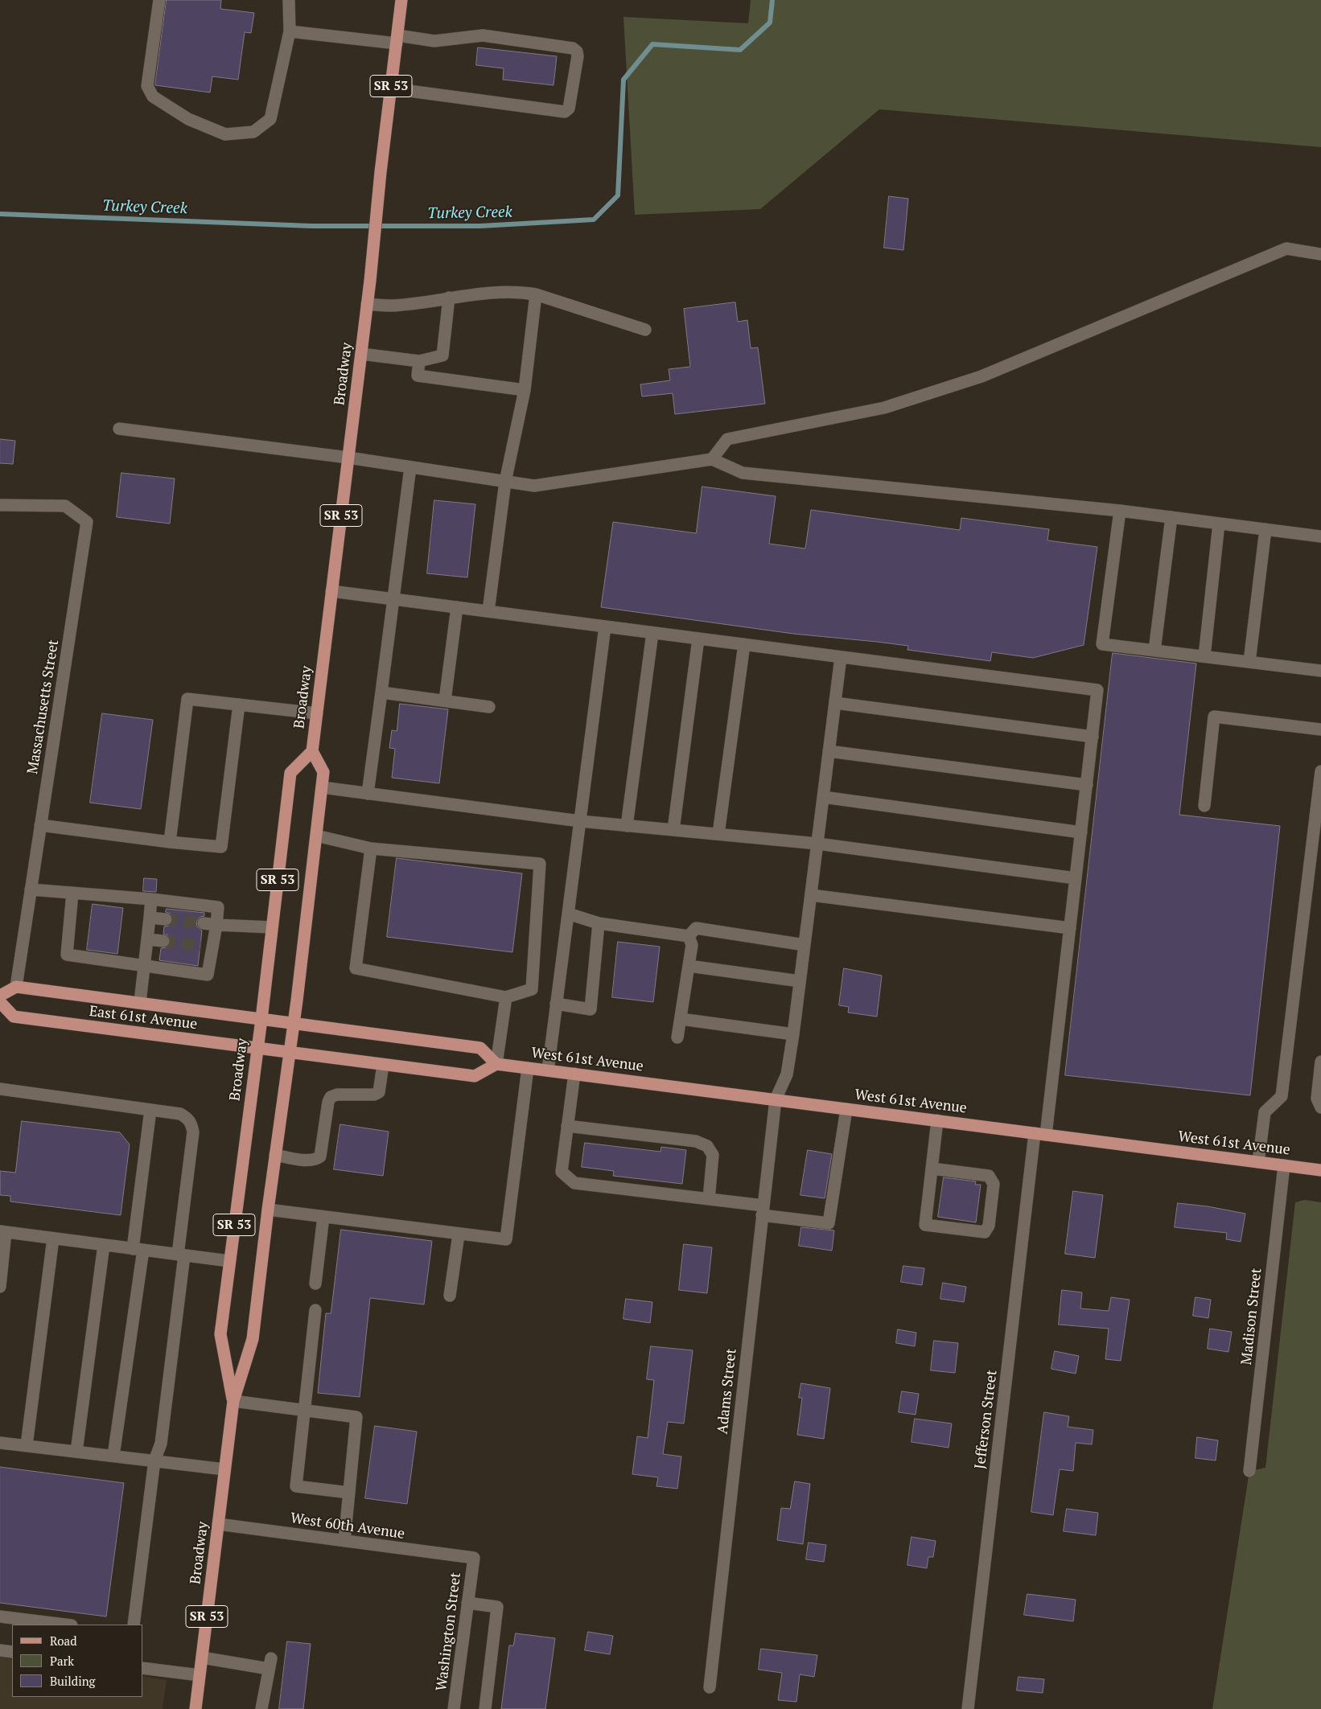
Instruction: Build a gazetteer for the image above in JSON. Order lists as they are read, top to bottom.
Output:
{
  "streets": {
    "main road": [
      "SR 53",
      "Broadway",
      "East 61st Avenue",
      "West 61st Avenue"
    ],
    "street": [
      "Massachusetts Street",
      "Madison Street",
      "Adams Street",
      "Jefferson Street",
      "West 60th Avenue",
      "Washington Street"
    ]
  },
  "crossings": [
    ["Broadway", "East 61st Avenue"],
    ["Broadway", "West 60th Avenue"],
    ["Massachusetts Street", "East 61st Avenue"],
    ["West 61st Avenue", "Madison Street"],
    ["West 61st Avenue", "Adams Street"],
    ["West 61st Avenue", "Jefferson Street"],
    ["Adams Street", "Jefferson Street"],
    ["West 60th Avenue", "Washington Street"]
  ],
  "water": ["Turkey Creek"],
  "legend": ["Road", "Park", "Building"]
}
